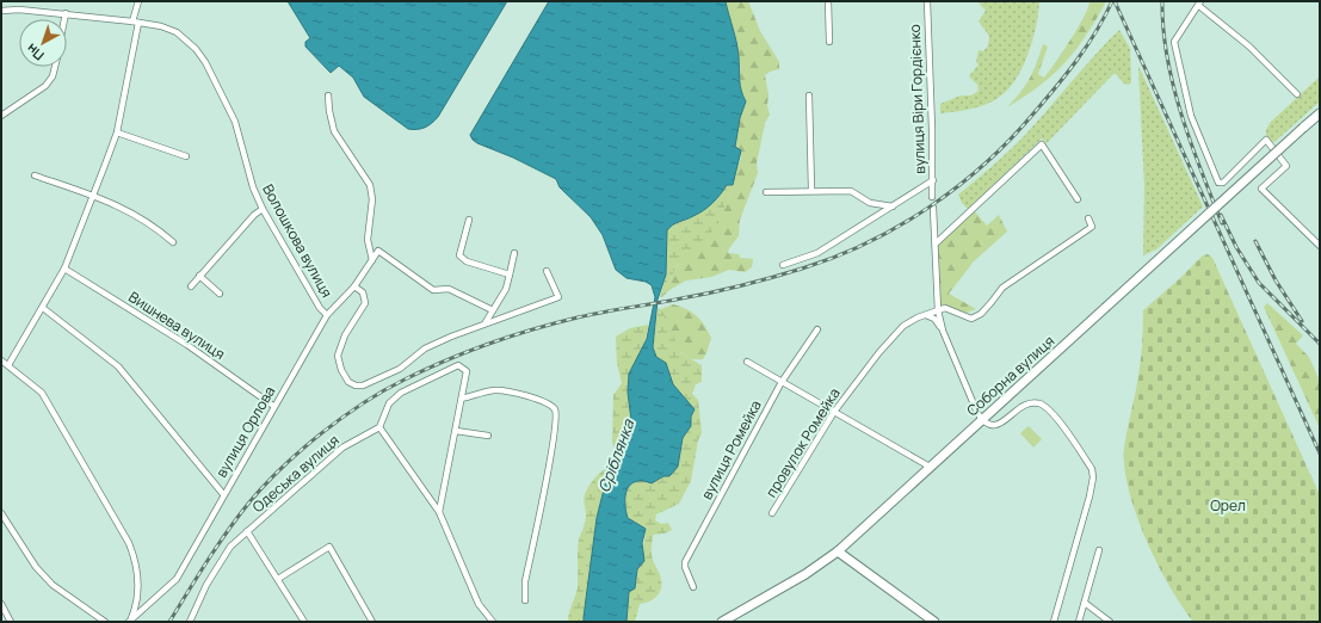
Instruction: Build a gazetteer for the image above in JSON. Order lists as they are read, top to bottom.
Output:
{
  "streets": {
    "main road": ["Соборна вулиця"],
    "street": [
      "вулиця Віри Гордієнко",
      "Волошкова вулиця",
      "Вишнева вулиця",
      "вулиця Орлова",
      "провулок Ромейка",
      "вулиця Ромейка",
      "Одеська вулиця"
    ]
  },
  "crossings": [
    ["Волошкова вулиця", "вулиця Орлова"],
    ["Вишнева вулиця", "вулиця Орлова"]
  ],
  "water": ["Сріблянка"],
  "parks": ["Орел"],
  "north": "bottom left"
}
